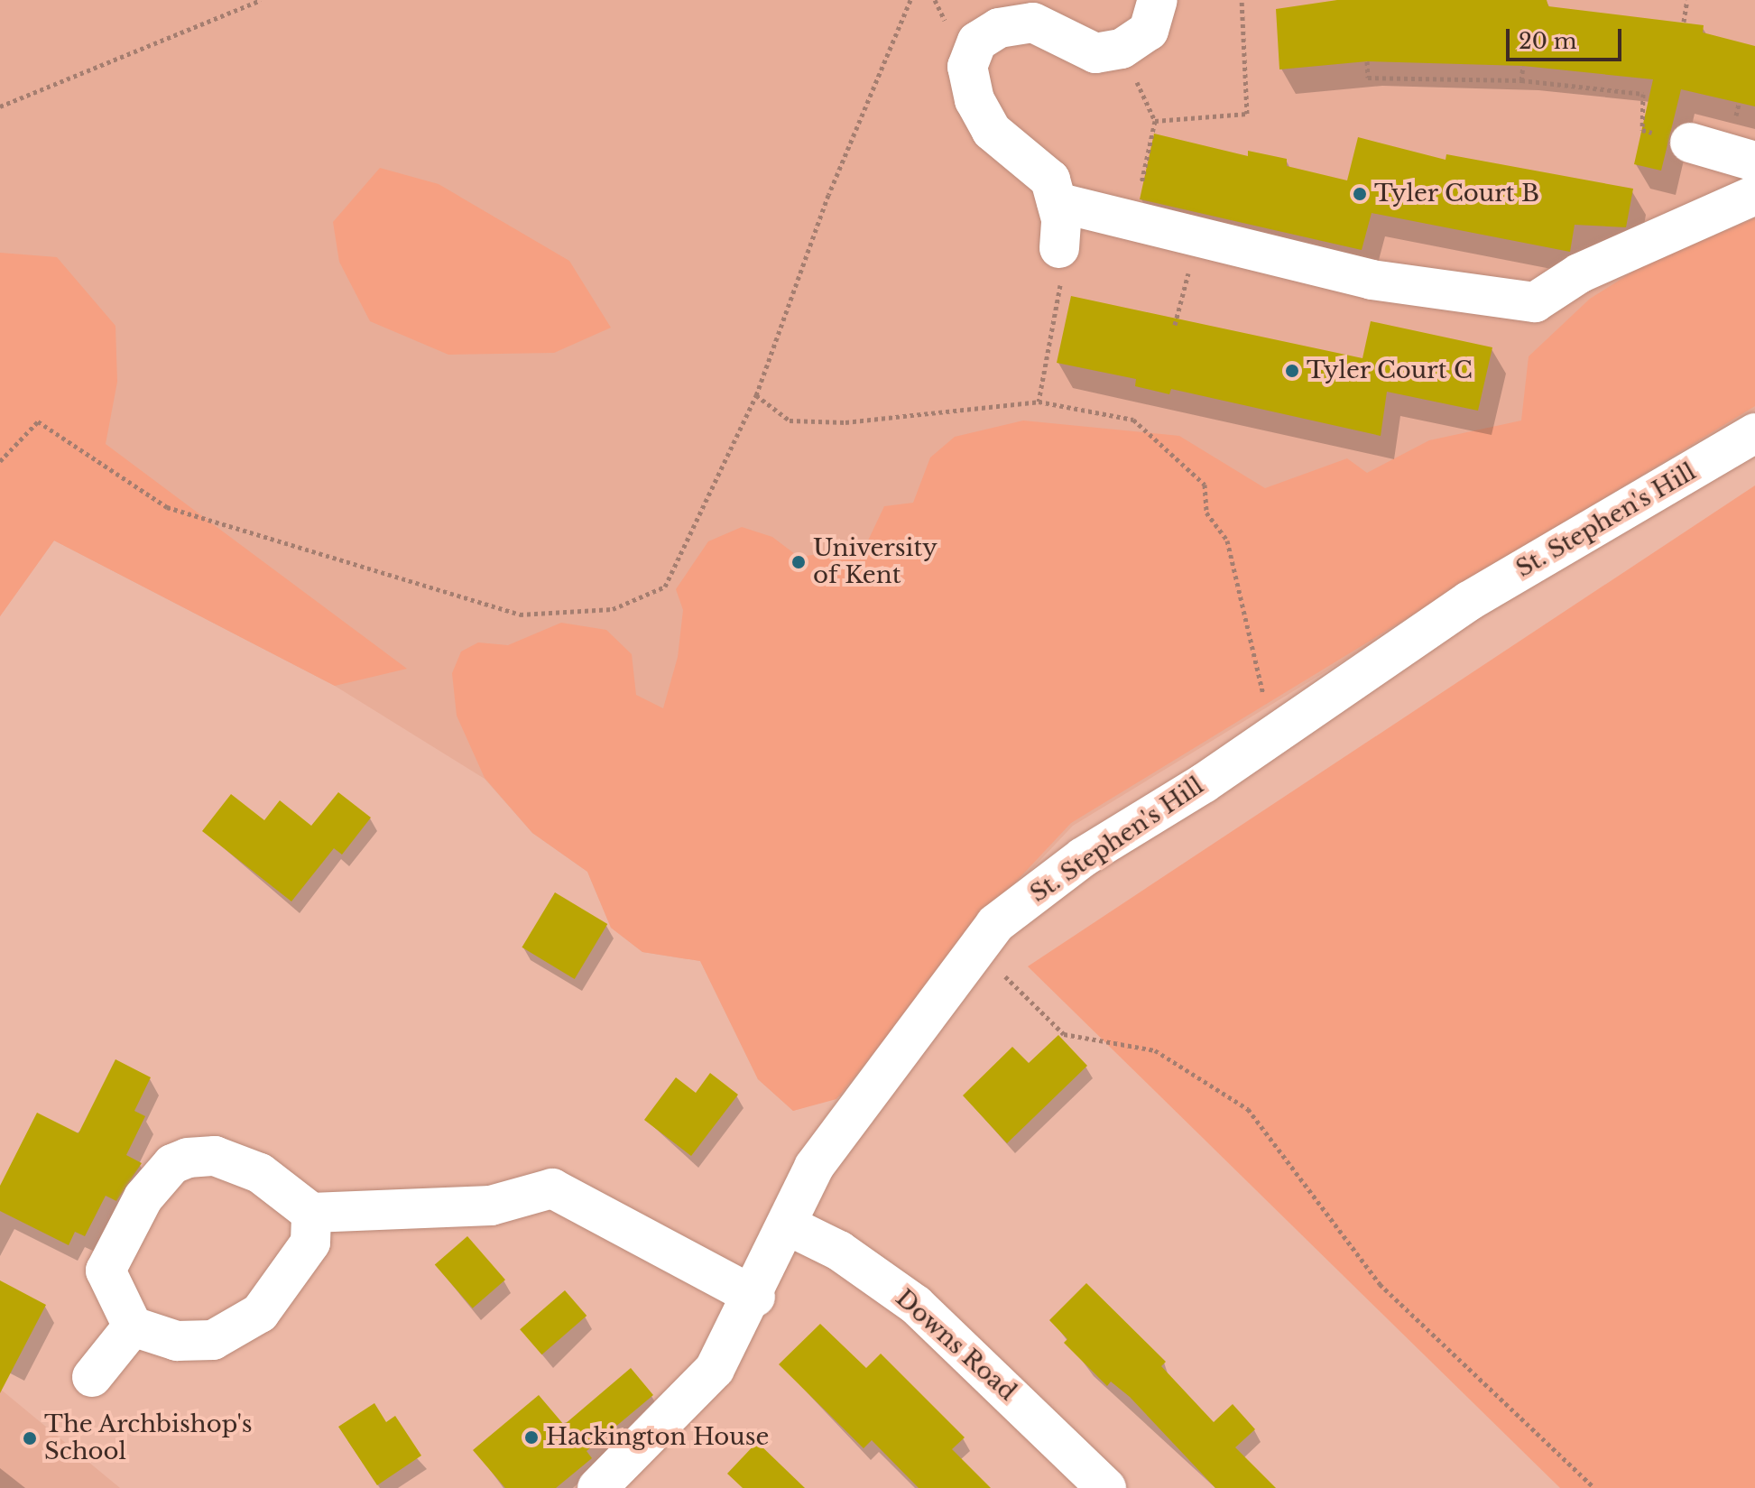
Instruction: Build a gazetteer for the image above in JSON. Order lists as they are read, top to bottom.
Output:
{
  "streets": {
    "street": ["St. Stephen's Hill", "Downs Road"]
  },
  "crossings": [
    ["St. Stephen's Hill", "Downs Road"]
  ],
  "places": [
    "Tyler Court B",
    "Tyler Court C",
    "University of Kent",
    "Hackington House",
    "The Archbishop's School"
  ],
  "scale_bar": "20 m"
}
